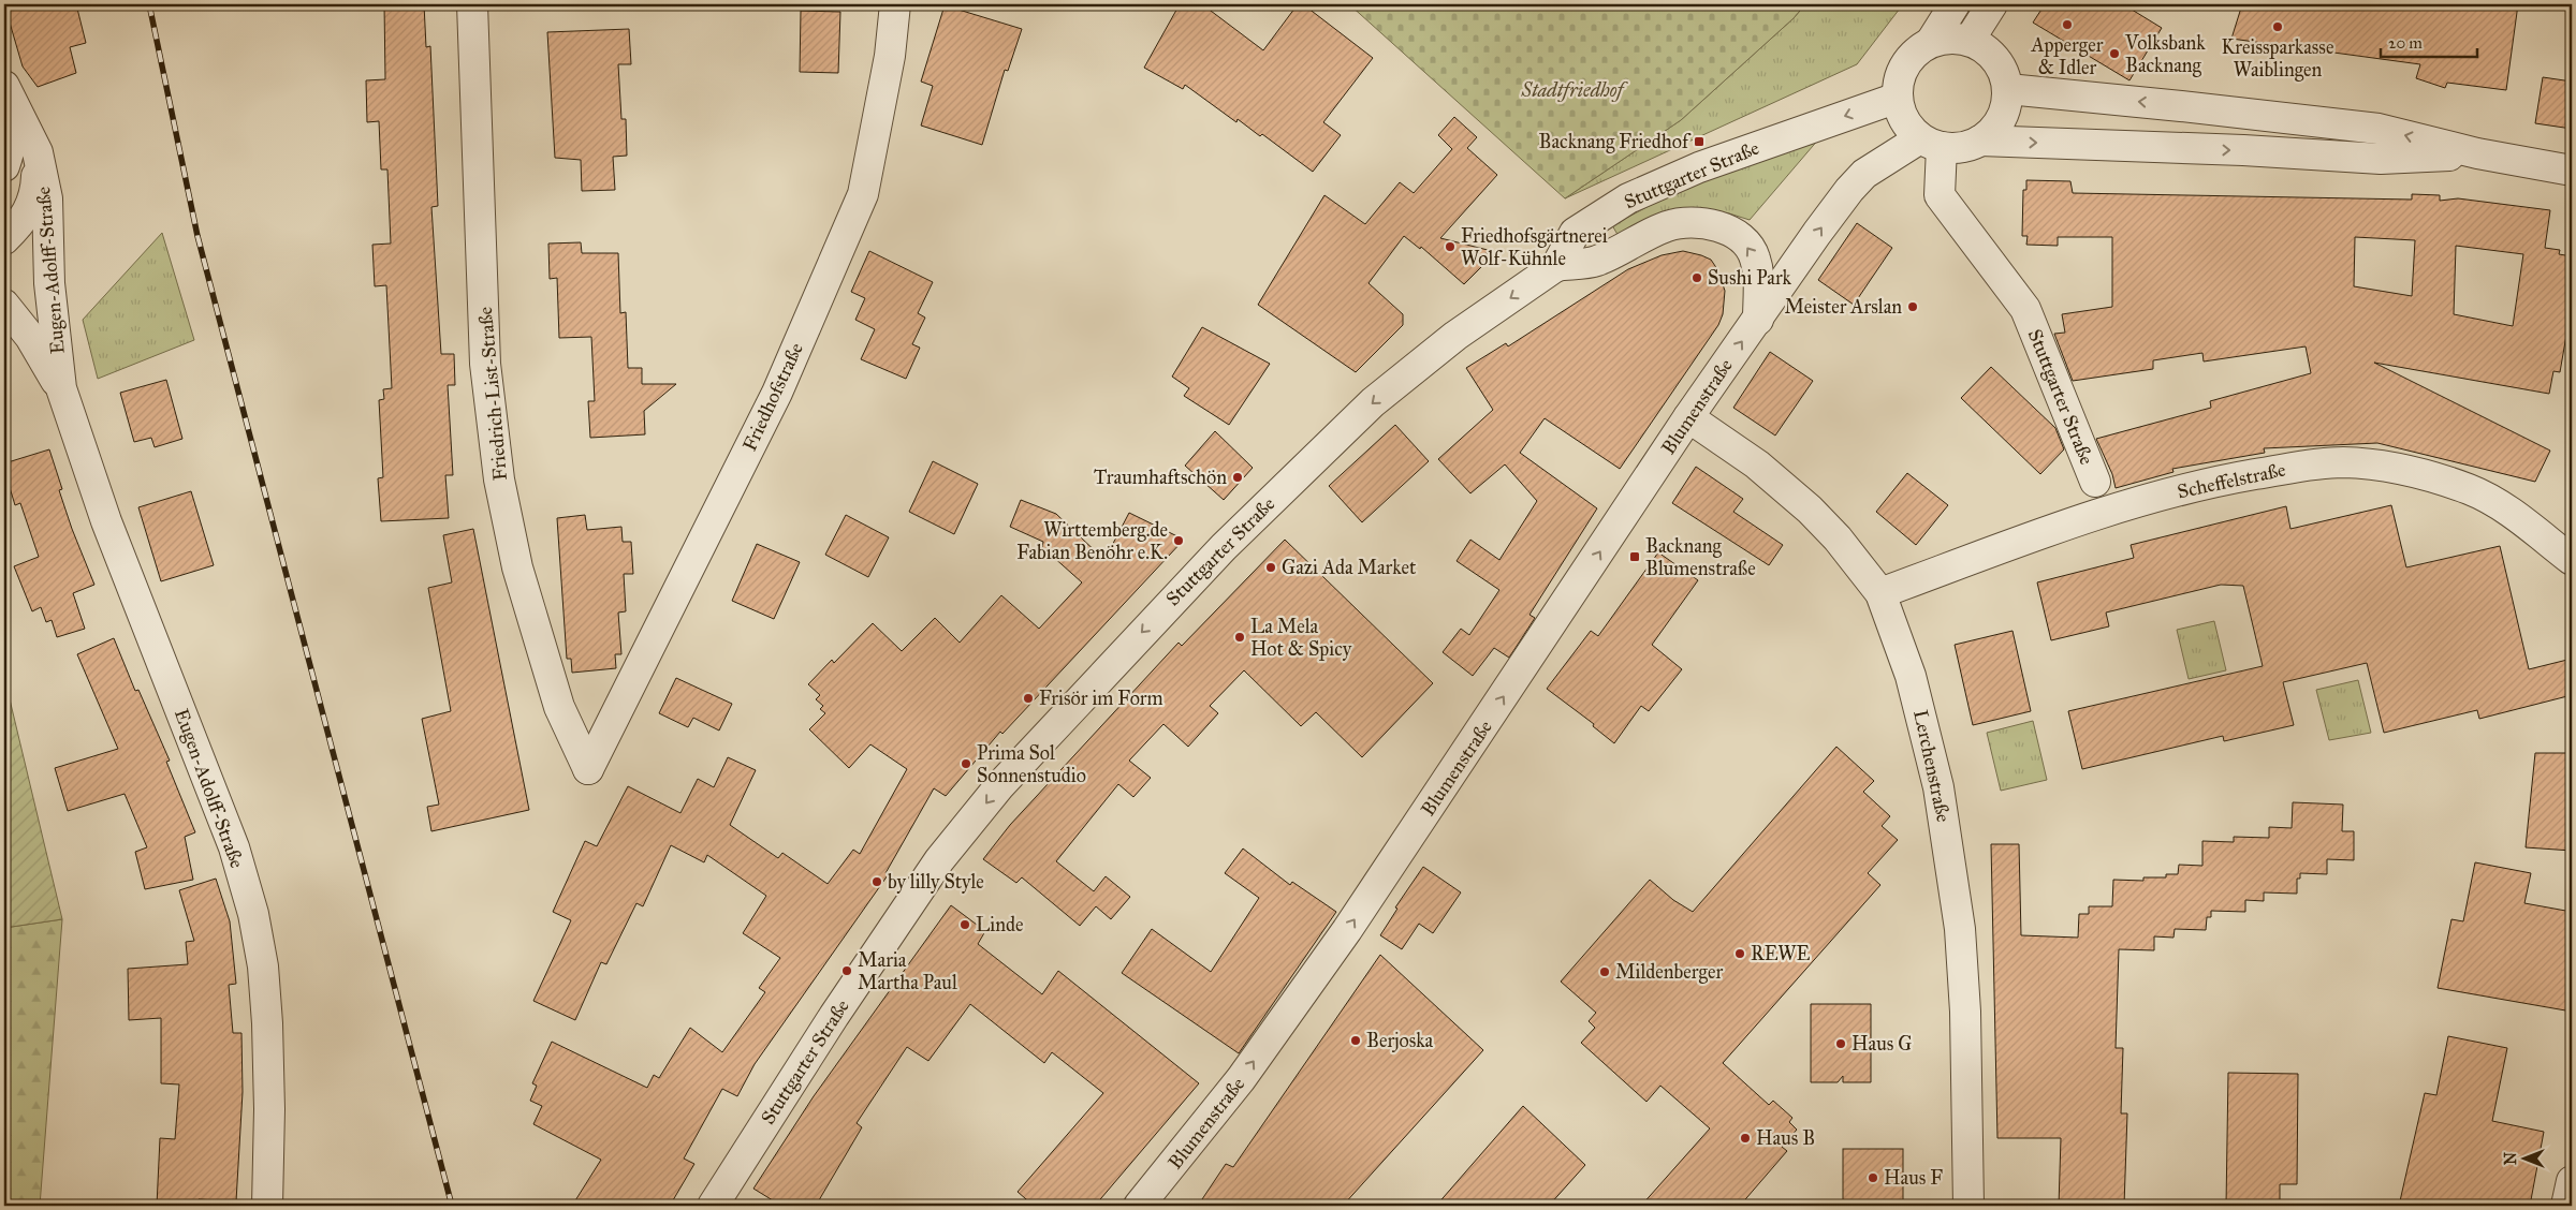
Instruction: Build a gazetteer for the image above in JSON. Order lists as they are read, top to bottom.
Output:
{
  "streets": {
    "street": [
      "Stuttgarter Straße",
      "Eugen-Adolff-Straße",
      "Friedrich-List-Straße",
      "Friedhofstraße",
      "Blumenstraße",
      "Scheffelstraße",
      "Lerchenstraße"
    ]
  },
  "crossings": [
    ["Stuttgarter Straße", "Blumenstraße"],
    ["Friedrich-List-Straße", "Friedhofstraße"],
    ["Blumenstraße", "Lerchenstraße"],
    ["Scheffelstraße", "Lerchenstraße"]
  ],
  "one_way": ["Stuttgarter Straße", "Blumenstraße"],
  "parks": ["Stadtfriedhof"],
  "places": {
    "other": [
      "Apperger & Idler",
      "Kreissparkasse Waiblingen",
      "Volksbank Backnang",
      "Friedhofsgärtnerei Wolf-Kühnle",
      "Sushi Park",
      "Meister Arslan",
      "Traumhaftschön",
      "Wirttemberg.de Fabian Benöhr e.K.",
      "Gazi Ada Market",
      "La Mela Hot & Spicy",
      "Frisör im Form",
      "Prima Sol Sonnenstudio",
      "by lilly Style",
      "Linde",
      "REWE",
      "Maria Martha Paul",
      "Mildenberger",
      "Berjoska",
      "Haus G",
      "Haus B",
      "Haus F"
    ],
    "transit": ["Backnang Friedhof", "Backnang Blumenstraße"]
  },
  "scale_bar": "20 m",
  "north": "left"
}
